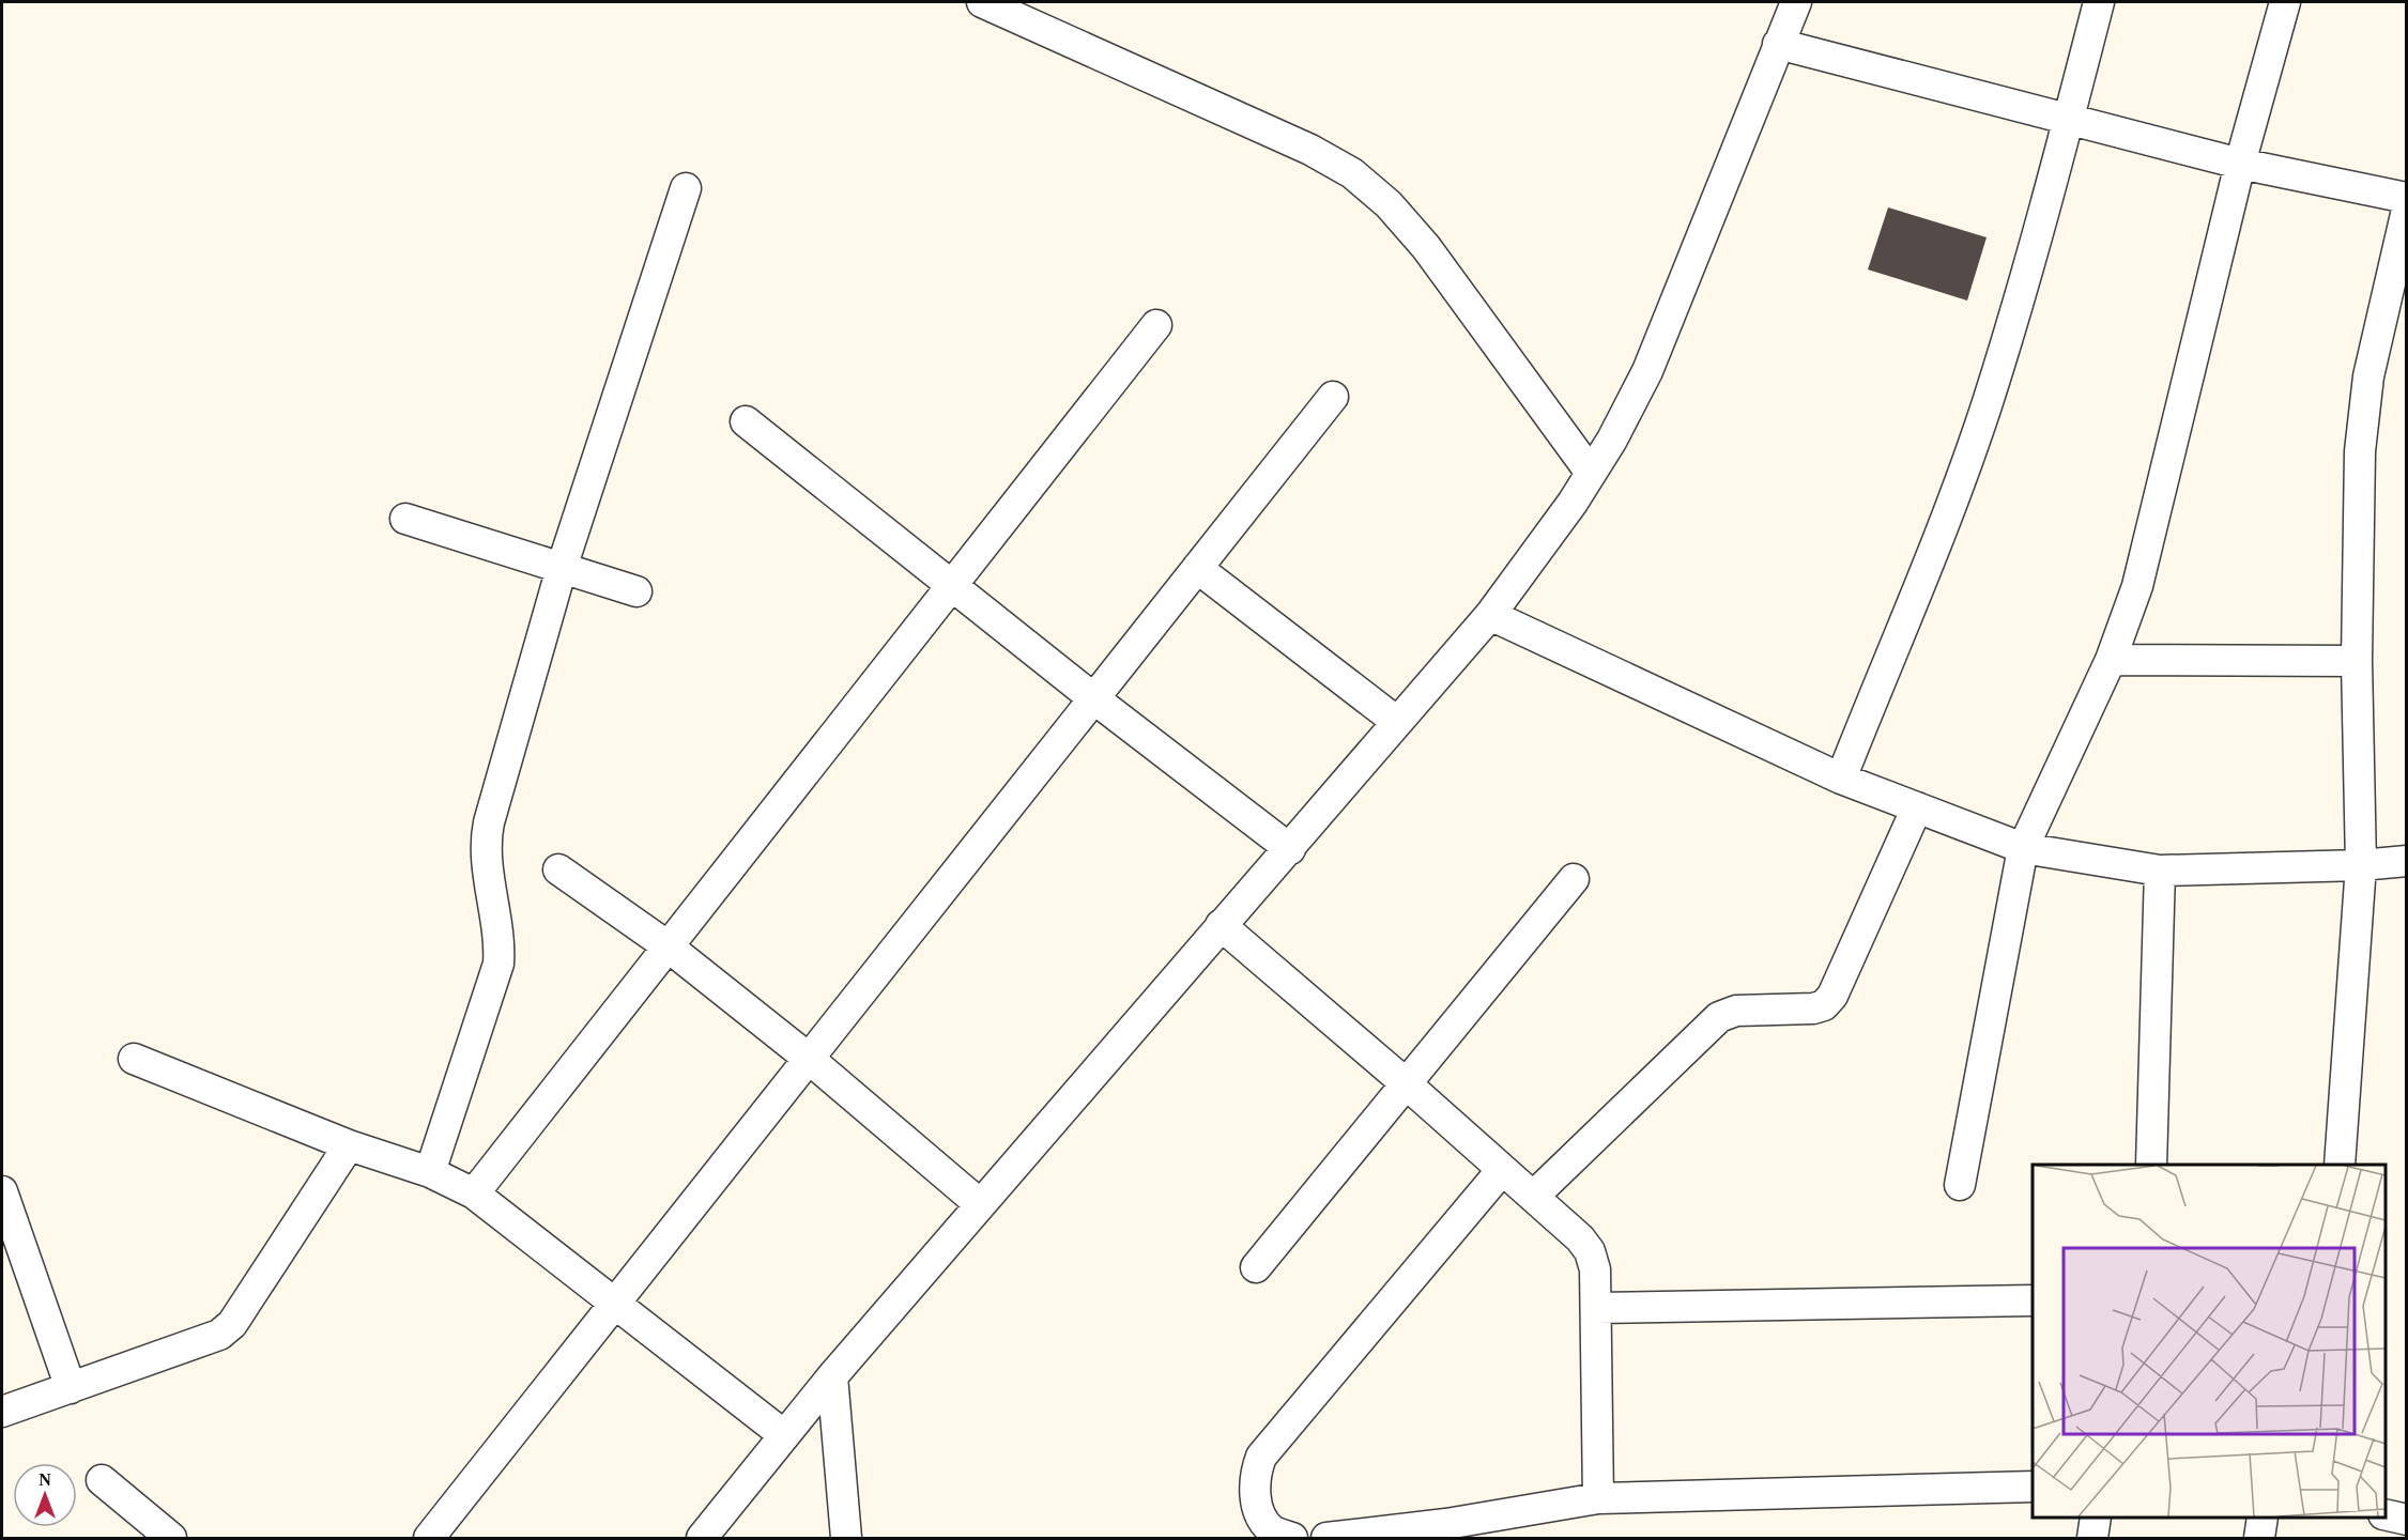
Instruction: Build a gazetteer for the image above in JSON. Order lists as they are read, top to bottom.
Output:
{
  "north": "top"
}
